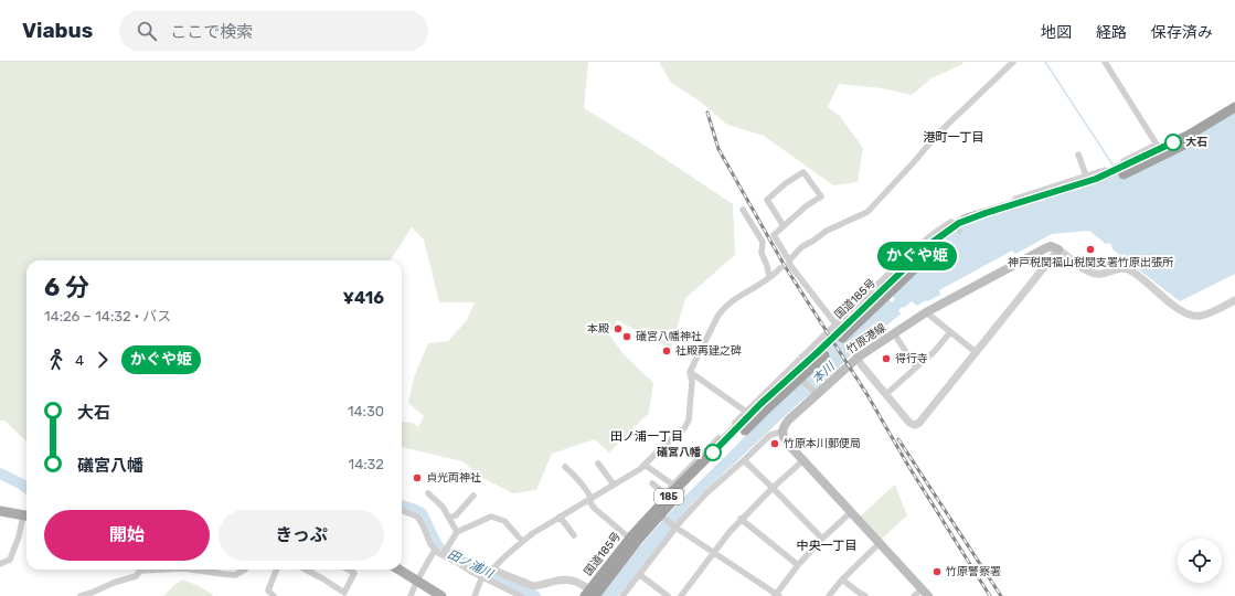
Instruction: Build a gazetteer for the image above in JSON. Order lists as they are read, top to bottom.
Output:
{
  "streets": {
    "highway": ["国道185号", "185"],
    "main road": ["竹原港線"]
  },
  "districts": ["港町一丁目", "田ノ浦一丁目", "中央一丁目"],
  "water": ["本川", "田ノ浦川"],
  "places": [
    "大石",
    "神戸税関福山税関支署竹原出張所",
    "本殿",
    "礒宮八幡神社",
    "社殿再建之碑",
    "得行寺",
    "竹原本川郵便局",
    "礒宮八幡",
    "貞光両神社",
    "竹原警察署"
  ],
  "lines": ["bus line かぐや姫"],
  "page": {
    "header": "Viabus",
    "search": "ここで検索",
    "nav": ["地図", "経路", "保存済み"],
    "on_map": "かぐや姫",
    "heading": ["6 分", "14:26 – 14:32 · バス", "¥416"],
    "legs": ["4", "かぐや姫"],
    "list": [
      {
        "name": "大石",
        "value": "14:30"
      },
      {
        "name": "礒宮八幡",
        "value": "14:32"
      }
    ],
    "buttons": ["開始", "きっぷ"]
  }
}
